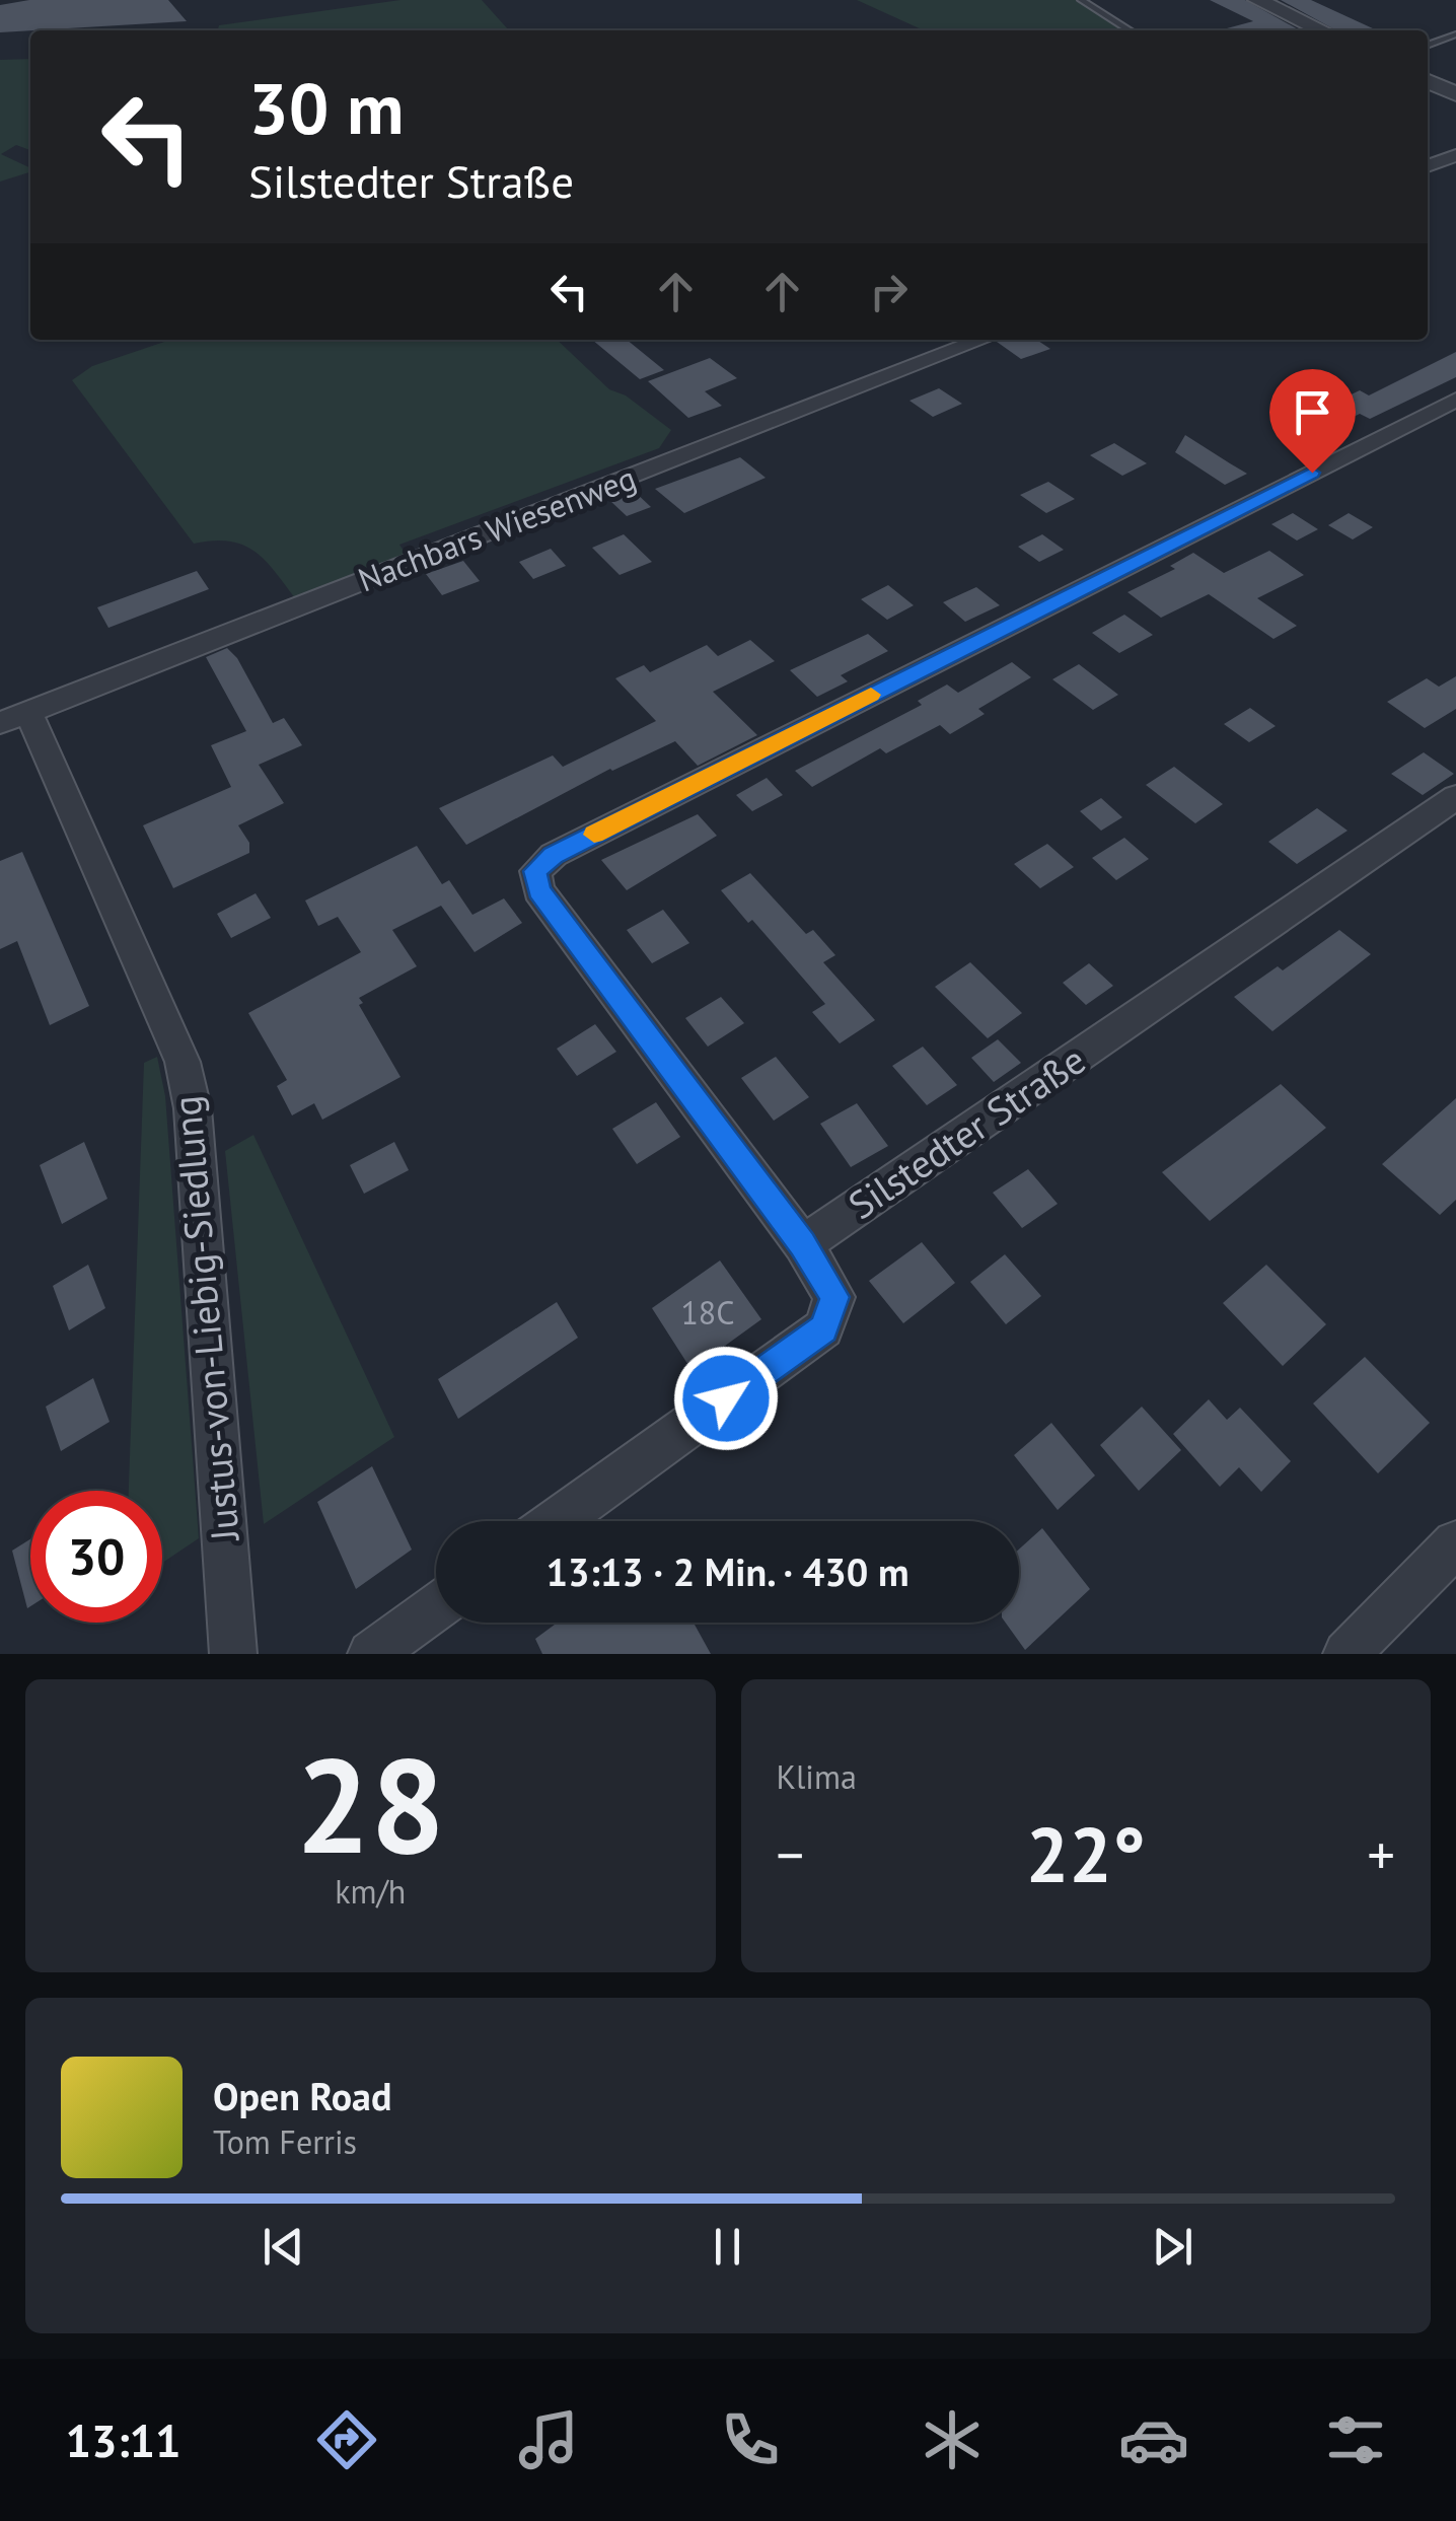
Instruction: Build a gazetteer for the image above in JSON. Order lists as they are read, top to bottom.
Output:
{
  "streets": {
    "street": ["Nachbars Wiesenweg", "Silstedter Straße", "Justus-von-Liebig-Siedlung"]
  },
  "crossings": [
    ["Nachbars Wiesenweg", "Justus-von-Liebig-Siedlung"]
  ],
  "house_numbers": ["18C"],
  "page": {
    "turn": ["30 m", "Silstedter Straße"],
    "limit": "30",
    "trip": "13:13 · 2 Min. · 430 m",
    "tile": [
      ["28", "km/h"],
      "Klima"
    ],
    "heat": ["−", "22°", "+"],
    "song": ["Open Road", "Tom Ferris"],
    "tabs": "13:11"
  }
}
